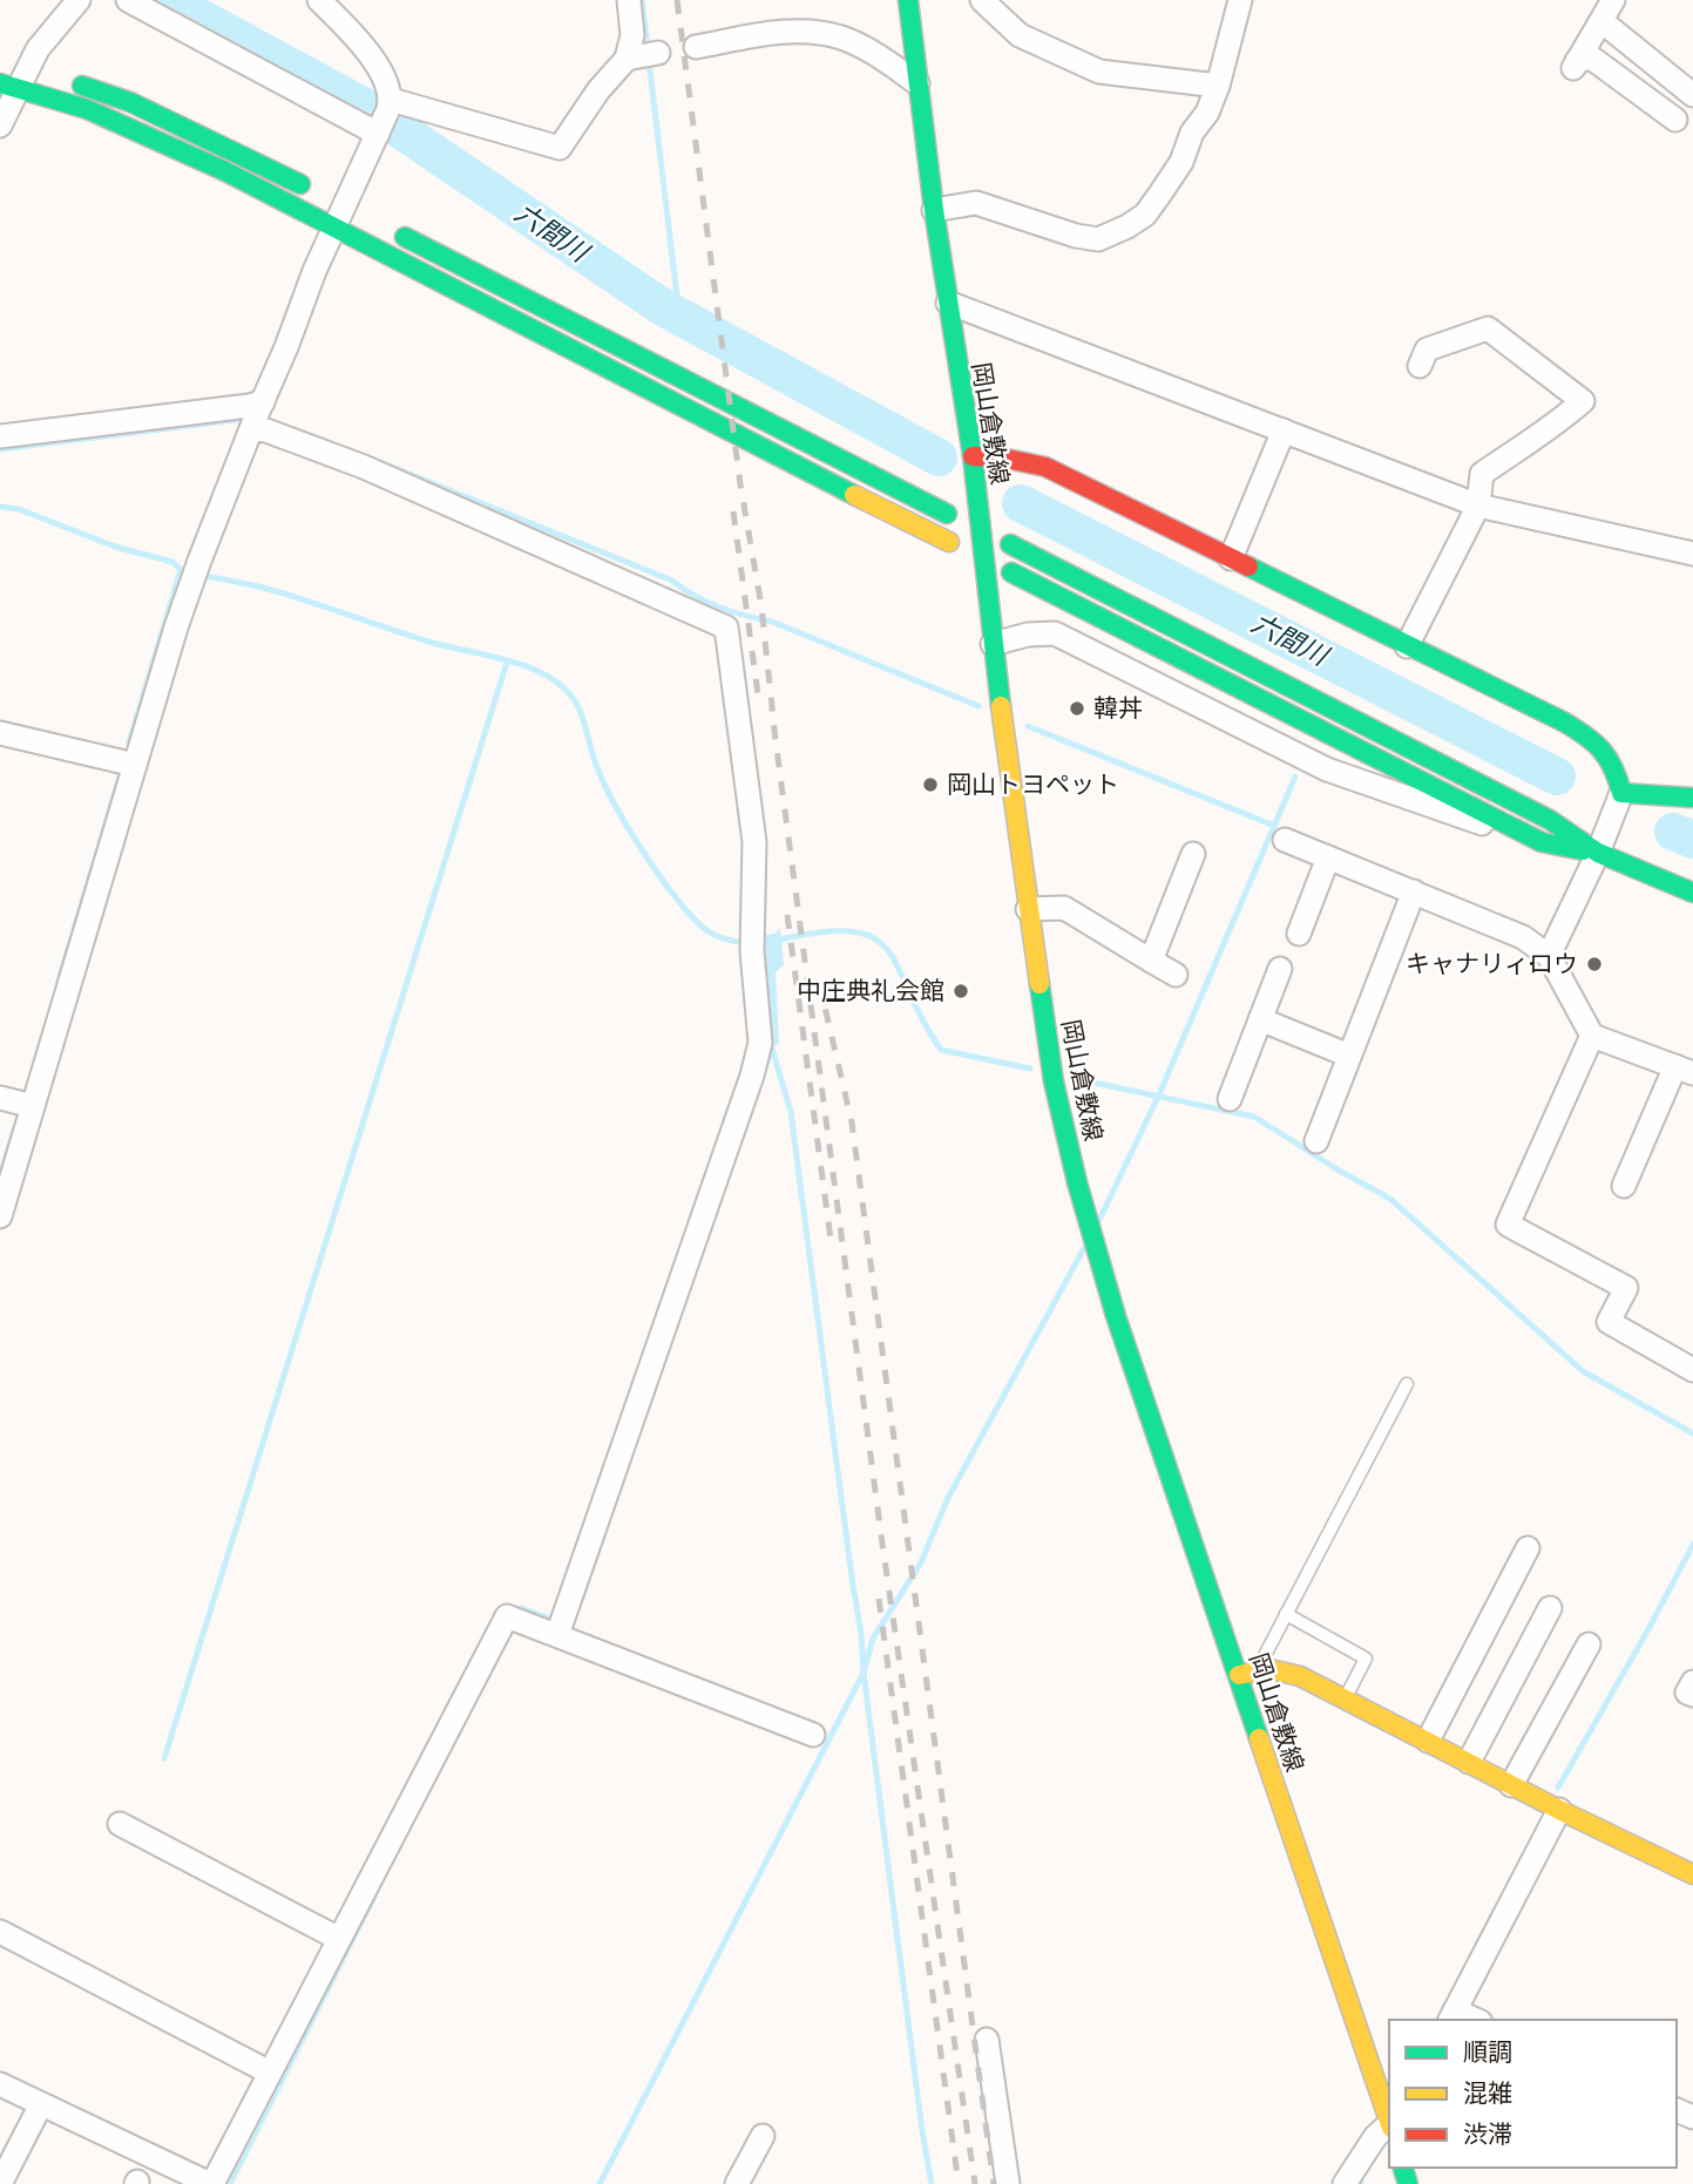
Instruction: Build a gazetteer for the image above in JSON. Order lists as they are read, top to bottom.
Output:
{
  "streets": {
    "street": ["岡山倉敷線"]
  },
  "water": ["六間川"],
  "places": [
    "韓丼",
    "岡山トヨペット",
    "キャナリィ·ロウ",
    "中庄典礼会館"
  ],
  "legend": ["順調", "混雑", "渋滞"]
}
